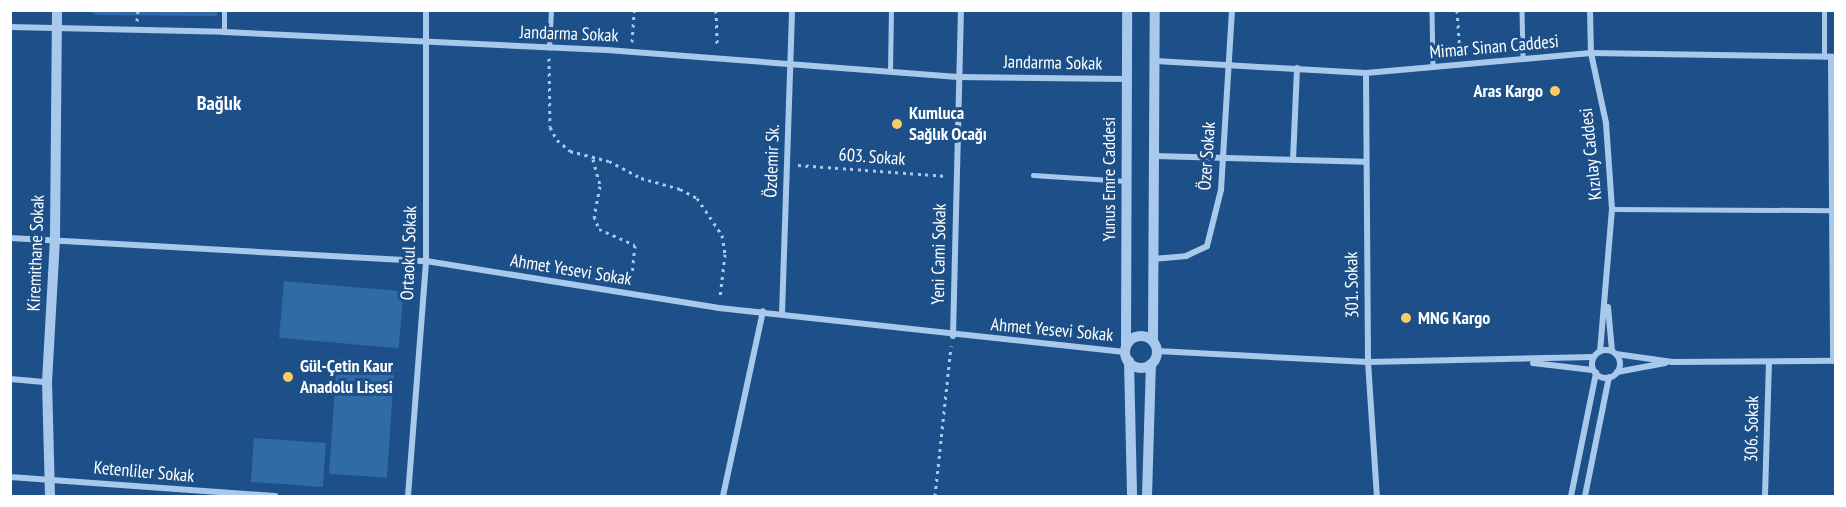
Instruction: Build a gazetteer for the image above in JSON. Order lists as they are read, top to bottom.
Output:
{
  "streets": {
    "street": [
      "Jandarma Sokak",
      "Mimar Sinan Caddesi",
      "Kızılay Caddesi",
      "Özer Sokak",
      "Özdemir Sk.",
      "Yunus Emre Caddesi",
      "Kiremithane Sokak",
      "Ortaokul Sokak",
      "Yeni Cami Sokak",
      "Ahmet Yesevi Sokak",
      "301. Sokak",
      "306. Sokak",
      "Ketenliler Sokak"
    ],
    "path": ["603. Sokak"]
  },
  "crossings": [
    ["Jandarma Sokak", "Özdemir Sk."],
    ["Jandarma Sokak", "Yunus Emre Caddesi"],
    ["Jandarma Sokak", "Kiremithane Sokak"],
    ["Jandarma Sokak", "Ortaokul Sokak"],
    ["Jandarma Sokak", "Yeni Cami Sokak"],
    ["Mimar Sinan Caddesi", "Kızılay Caddesi"],
    ["Mimar Sinan Caddesi", "Özer Sokak"],
    ["Mimar Sinan Caddesi", "301. Sokak"],
    ["603. Sokak", "Özdemir Sk."],
    ["603. Sokak", "Yeni Cami Sokak"],
    ["Özdemir Sk.", "Ahmet Yesevi Sokak"],
    ["Yunus Emre Caddesi", "Ahmet Yesevi Sokak"],
    ["Kiremithane Sokak", "Ahmet Yesevi Sokak"],
    ["Kiremithane Sokak", "Ketenliler Sokak"],
    ["Ortaokul Sokak", "Ahmet Yesevi Sokak"],
    ["Yeni Cami Sokak", "Ahmet Yesevi Sokak"]
  ],
  "districts": ["Bağlık"],
  "places": [
    "Aras Kargo",
    "Kumluca Sağlık Ocağı",
    "MNG Kargo",
    "Gül-Çetin Kaur Anadolu Lisesi"
  ]
}
